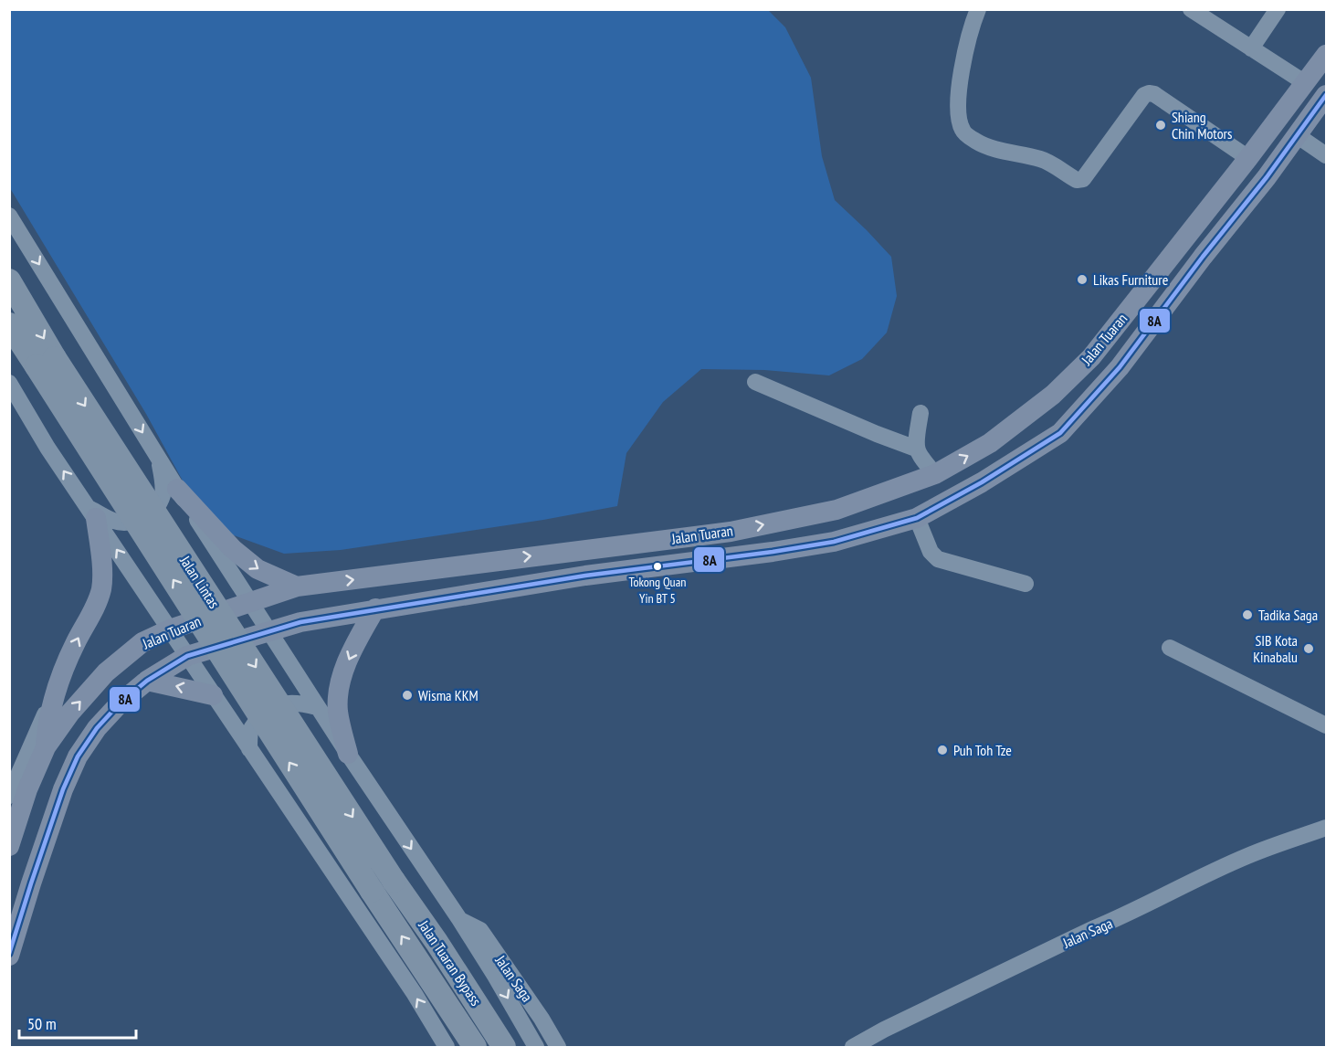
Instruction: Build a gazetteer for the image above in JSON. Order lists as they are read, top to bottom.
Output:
{
  "streets": {
    "highway": ["Jalan Lintas", "Jalan Tuaran Bypass"],
    "main road": ["Jalan Tuaran"],
    "street": ["Jalan Saga"]
  },
  "crossings": [
    ["Jalan Lintas", "Jalan Tuaran Bypass"]
  ],
  "places": [
    "Shiang Chin Motors",
    "Likas Furniture",
    "Tokong Quan Yin BT 5",
    "Tadika Saga",
    "SIB Kota Kinabalu",
    "Wisma KKM",
    "Puh Toh Tze"
  ],
  "lines": ["transit line 8A"],
  "scale_bar": "50 m"
}
